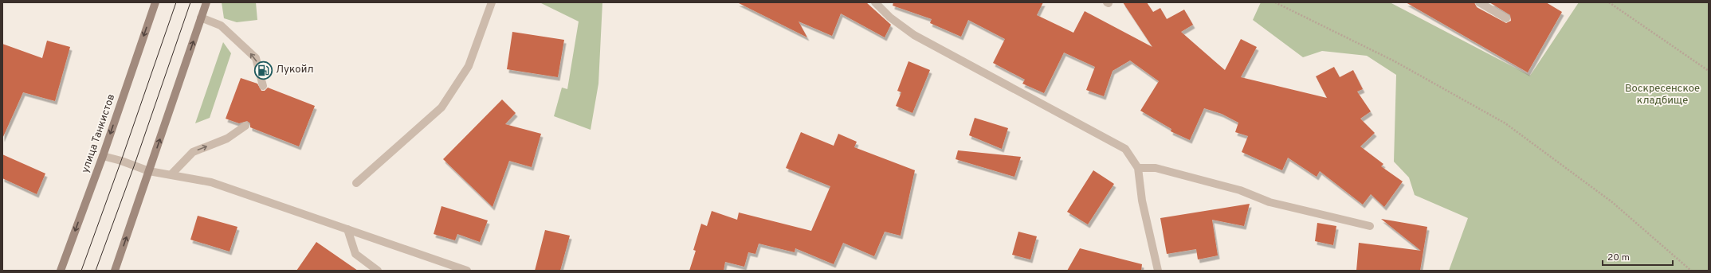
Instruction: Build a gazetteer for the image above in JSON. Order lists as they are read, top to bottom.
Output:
{
  "streets": {
    "main road": ["улица Танкистов"]
  },
  "parks": ["Воскресенское кладбище"],
  "places": {
    "fuel station": ["Лукойл"]
  },
  "scale_bar": "20 m"
}
